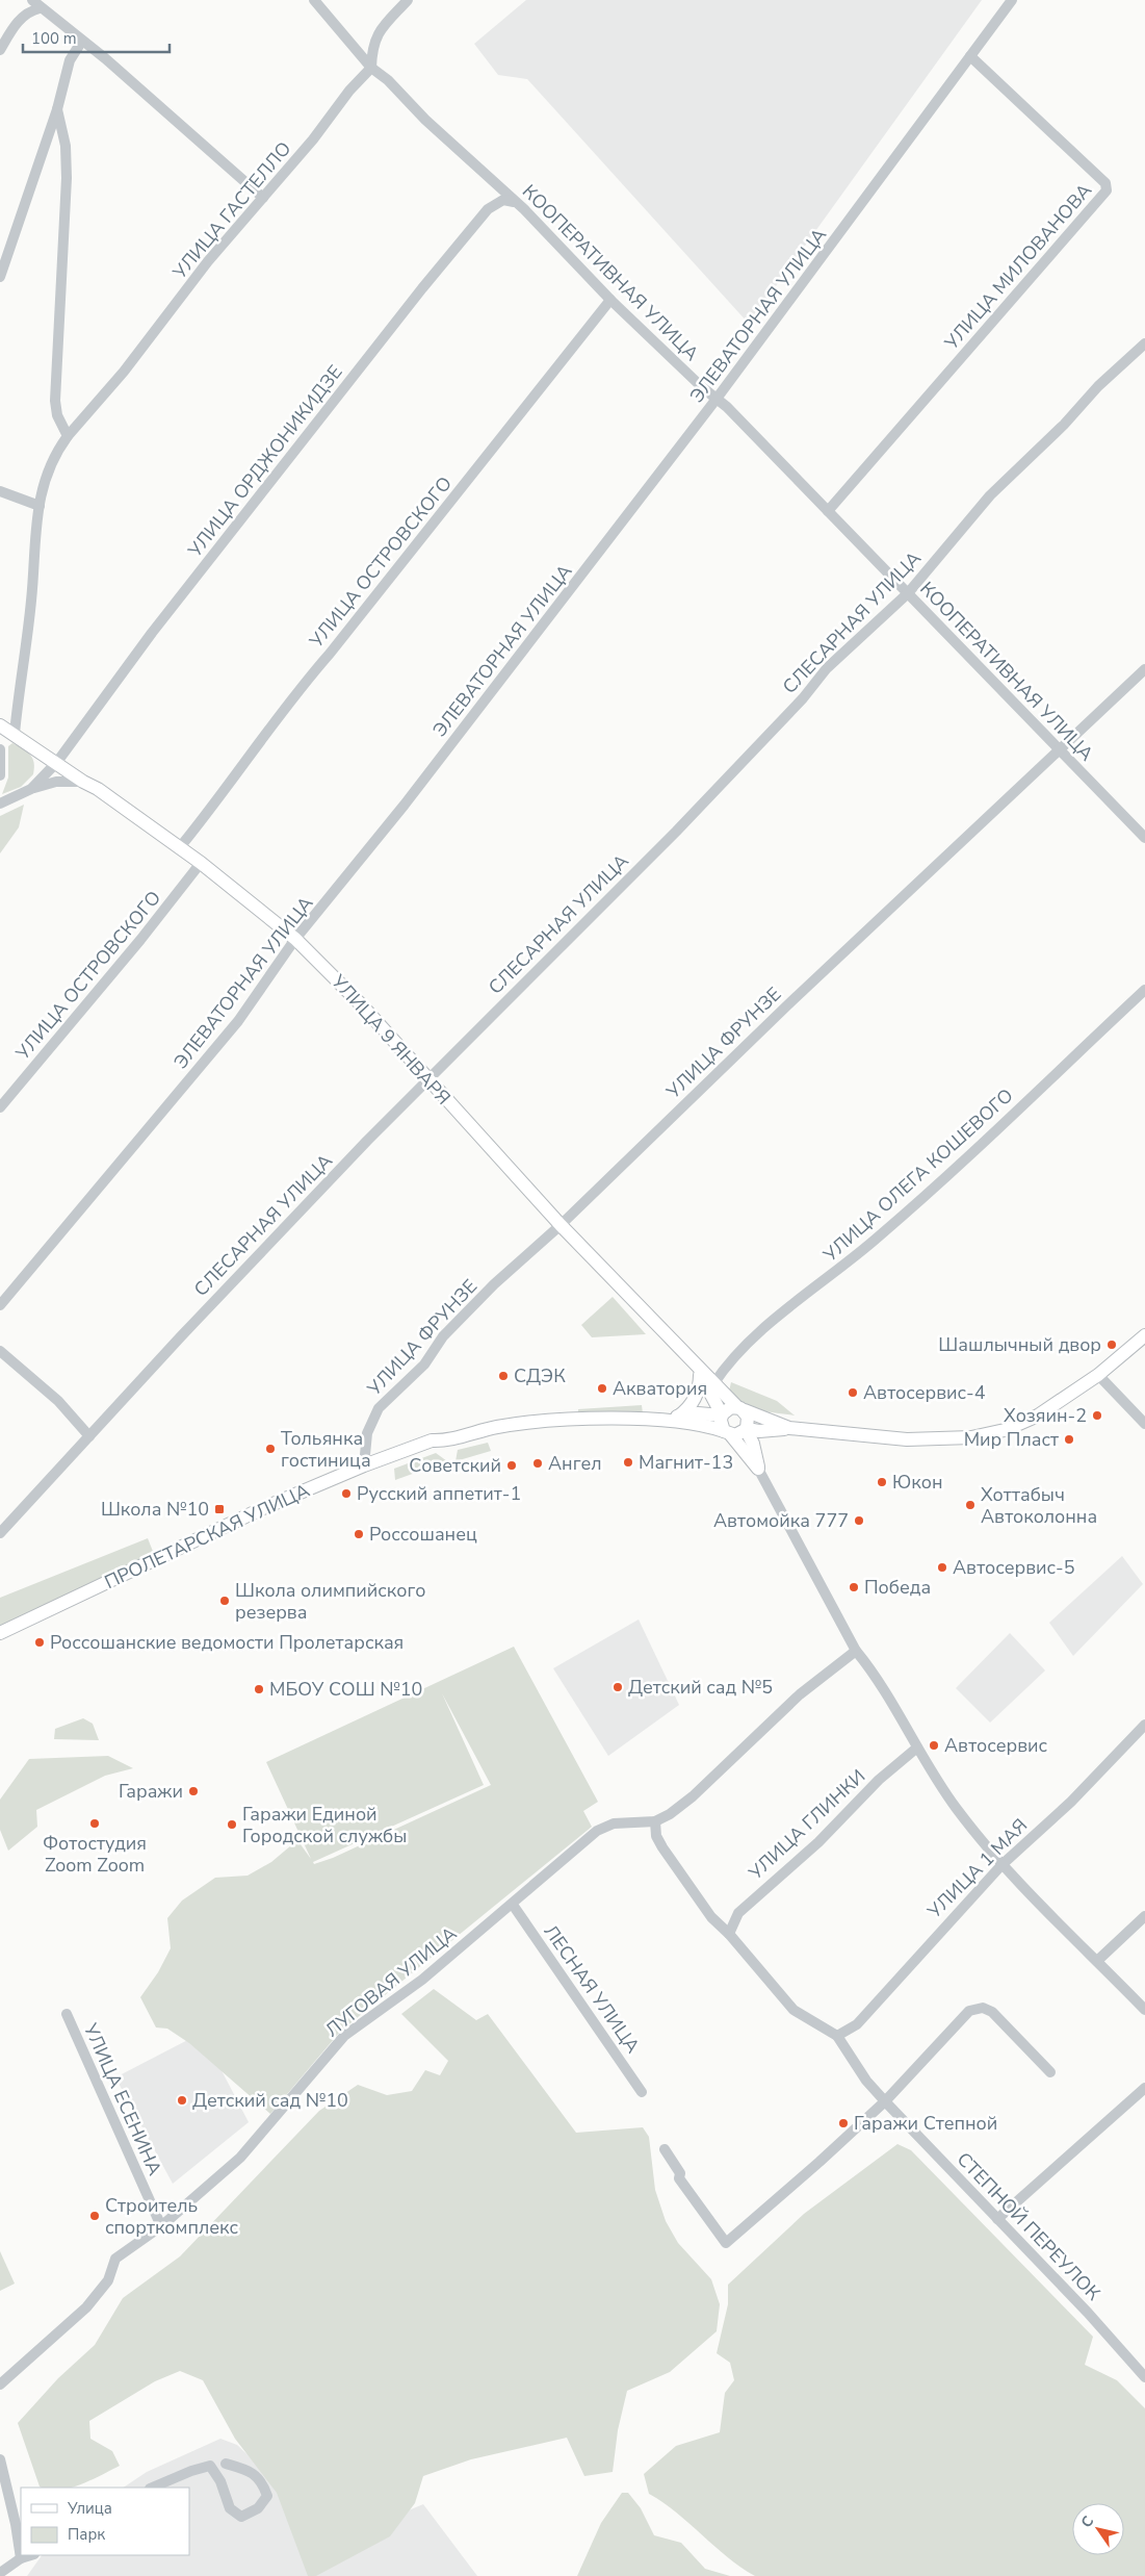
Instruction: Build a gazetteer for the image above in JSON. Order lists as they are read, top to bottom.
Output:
{
  "streets": {
    "main road": ["УЛИЦА 9 ЯНВАРЯ", "ПРОЛЕТАРСКАЯ УЛИЦА"],
    "street": [
      "УЛИЦА ГАСТЕЛЛО",
      "УЛИЦА МИЛОВАНОВА",
      "КООПЕРАТИВНАЯ УЛИЦА",
      "ЭЛЕВАТОРНАЯ УЛИЦА",
      "УЛИЦА ОРДЖОНИКИДЗЕ",
      "УЛИЦА ОСТРОВСКОГО",
      "СЛЕСАРНАЯ УЛИЦА",
      "УЛИЦА ФРУНЗЕ",
      "УЛИЦА ОЛЕГА КОШЕВОГО",
      "УЛИЦА ГЛИНКИ",
      "УЛИЦА 1 МАЯ",
      "ЛУГОВАЯ УЛИЦА",
      "ЛЕСНАЯ УЛИЦА",
      "УЛИЦА ЕСЕНИНА",
      "СТЕПНОЙ ПЕРЕУЛОК"
    ]
  },
  "crossings": [
    ["УЛИЦА ГАСТЕЛЛО", "КООПЕРАТИВНАЯ УЛИЦА"],
    ["УЛИЦА ГАСТЕЛЛО", "УЛИЦА 9 ЯНВАРЯ"],
    ["УЛИЦА МИЛОВАНОВА", "КООПЕРАТИВНАЯ УЛИЦА"],
    ["УЛИЦА МИЛОВАНОВА", "ЭЛЕВАТОРНАЯ УЛИЦА"],
    ["КООПЕРАТИВНАЯ УЛИЦА", "ЭЛЕВАТОРНАЯ УЛИЦА"],
    ["КООПЕРАТИВНАЯ УЛИЦА", "УЛИЦА ОРДЖОНИКИДЗЕ"],
    ["КООПЕРАТИВНАЯ УЛИЦА", "УЛИЦА ОСТРОВСКОГО"],
    ["КООПЕРАТИВНАЯ УЛИЦА", "СЛЕСАРНАЯ УЛИЦА"],
    ["КООПЕРАТИВНАЯ УЛИЦА", "УЛИЦА ФРУНЗЕ"],
    ["ЭЛЕВАТОРНАЯ УЛИЦА", "УЛИЦА 9 ЯНВАРЯ"],
    ["УЛИЦА ОРДЖОНИКИДЗЕ", "УЛИЦА 9 ЯНВАРЯ"],
    ["УЛИЦА ОСТРОВСКОГО", "УЛИЦА 9 ЯНВАРЯ"],
    ["СЛЕСАРНАЯ УЛИЦА", "УЛИЦА 9 ЯНВАРЯ"],
    ["УЛИЦА 9 ЯНВАРЯ", "УЛИЦА ФРУНЗЕ"],
    ["УЛИЦА 9 ЯНВАРЯ", "УЛИЦА ОЛЕГА КОШЕВОГО"],
    ["УЛИЦА 9 ЯНВАРЯ", "ПРОЛЕТАРСКАЯ УЛИЦА"],
    ["УЛИЦА ФРУНЗЕ", "ПРОЛЕТАРСКАЯ УЛИЦА"],
    ["УЛИЦА ГЛИНКИ", "СТЕПНОЙ ПЕРЕУЛОК"],
    ["УЛИЦА 1 МАЯ", "СТЕПНОЙ ПЕРЕУЛОК"],
    ["ЛУГОВАЯ УЛИЦА", "ЛЕСНАЯ УЛИЦА"],
    ["ЛУГОВАЯ УЛИЦА", "УЛИЦА ЕСЕНИНА"],
    ["ЛУГОВАЯ УЛИЦА", "СТЕПНОЙ ПЕРЕУЛОК"]
  ],
  "places": {
    "other": [
      "Шашлычный двор",
      "СДЭК",
      "Акватория",
      "Автосервис-4",
      "Хозяин-2",
      "Мир Пласт",
      "Тольянка гостиница",
      "Магнит-13",
      "Ангел",
      "Советский",
      "Юкон",
      "Русский аппетит-1",
      "Хоттабыч Автоколонна",
      "Автомойка 777",
      "Россошанец",
      "Автосервис-5",
      "Победа",
      "Школа олимпийского резерва",
      "Россошанские ведомости Пролетарская",
      "Детский сад №5",
      "МБОУ СОШ №10",
      "Автосервис",
      "Гаражи",
      "Фотостудия Zoom Zoom",
      "Гаражи Единой Городской службы",
      "Детский сад №10",
      "Гаражи Степной",
      "Строитель спорткомплекс"
    ],
    "transit": ["Школа №10"]
  },
  "legend": ["Улица", "Парк"],
  "scale_bar": "100 m",
  "north": "top left"
}
